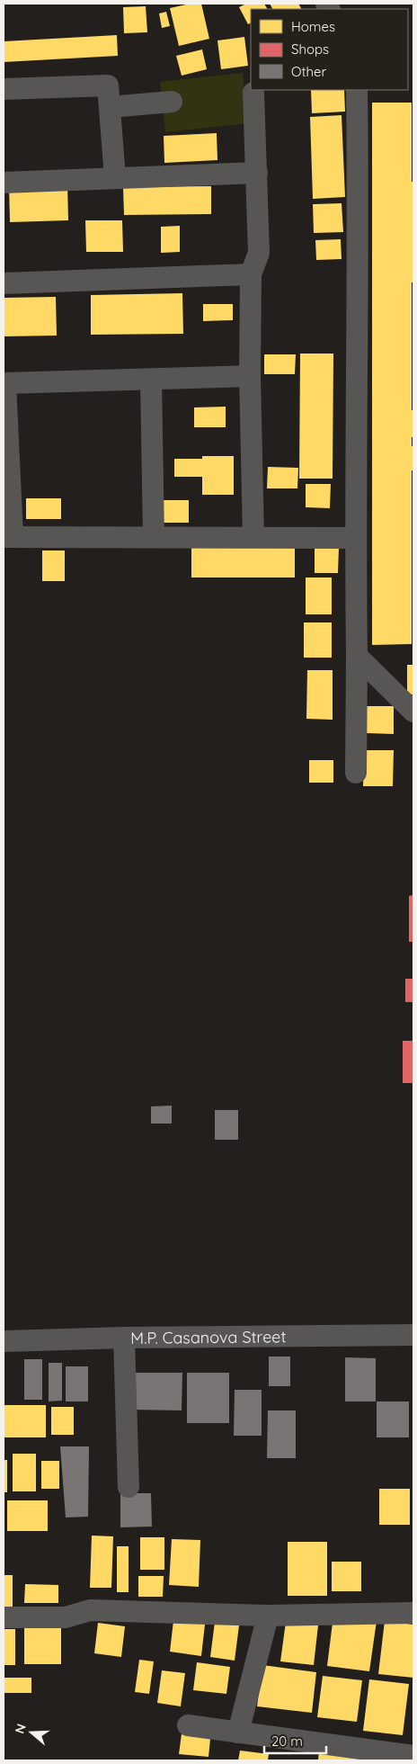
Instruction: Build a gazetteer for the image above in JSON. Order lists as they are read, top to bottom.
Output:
{
  "streets": {
    "street": ["M.P. Casanova Street"]
  },
  "legend": ["Homes", "Shops", "Other"],
  "scale_bar": "20 m",
  "north": "left"
}
